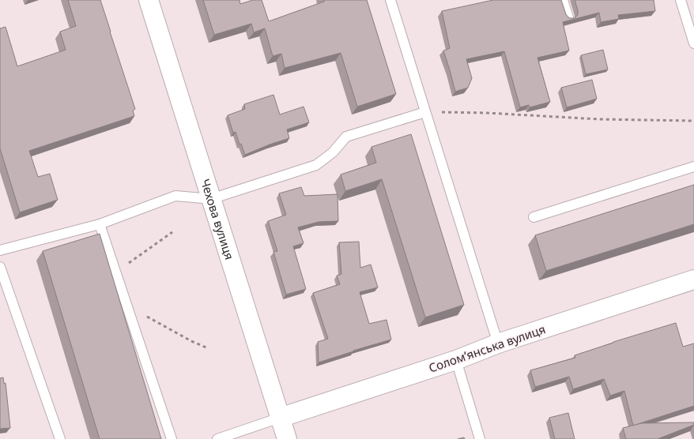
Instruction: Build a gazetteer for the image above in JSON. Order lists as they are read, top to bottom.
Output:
{
  "streets": {
    "street": ["Чехова вулиця", "Соломʼянська вулиця"]
  },
  "crossings": [
    ["Чехова вулиця", "Соломʼянська вулиця"]
  ]
}
